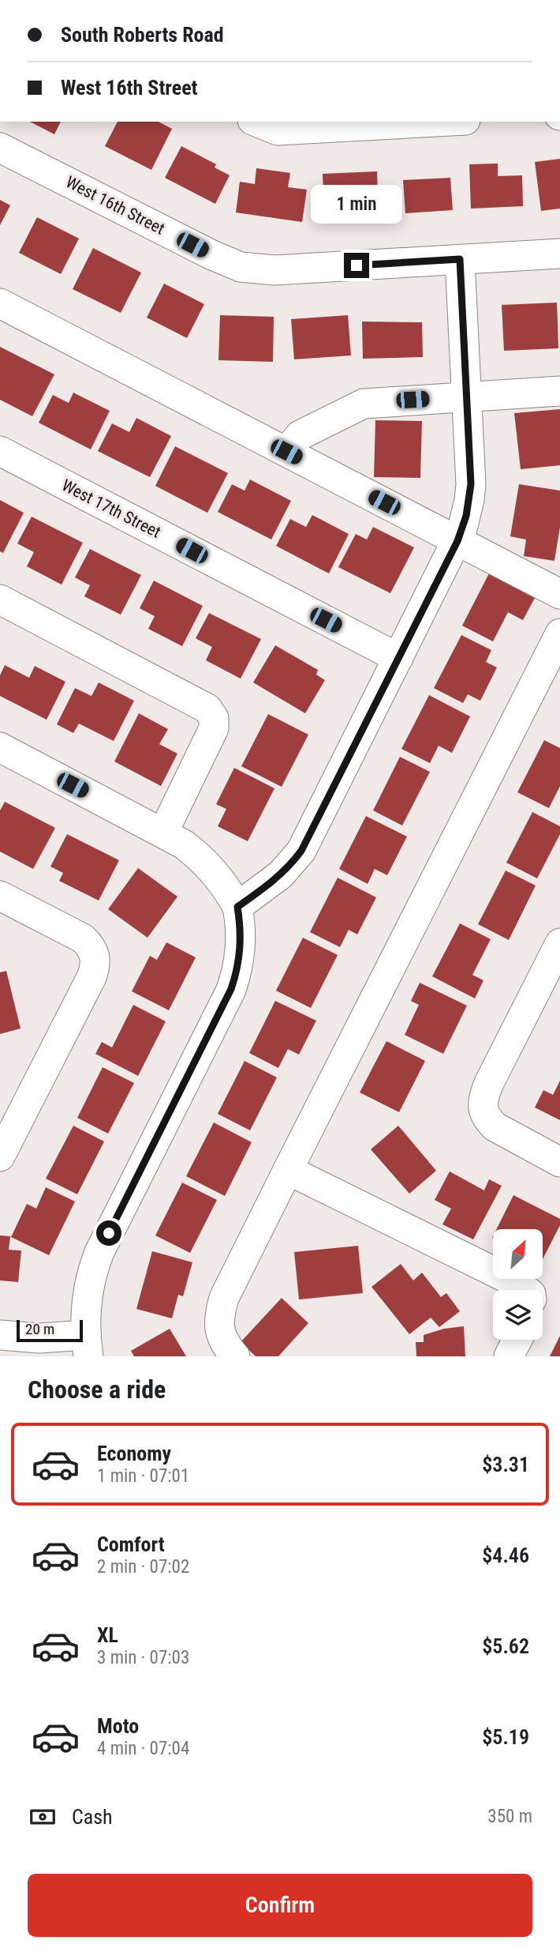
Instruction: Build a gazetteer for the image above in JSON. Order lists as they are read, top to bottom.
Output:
{
  "streets": {
    "street": ["West 16th Street", "West 17th Street"]
  },
  "scale_bar": "20 m",
  "north": "top right",
  "page": {
    "banner": ["South Roberts Road", "West 16th Street"],
    "bubble": "1 min",
    "scale": "20 m",
    "heading": "Choose a ride",
    "list": [
      {
        "name": "Economy",
        "note": "1 min · 07:01",
        "value": "$3.31"
      },
      {
        "name": "Comfort",
        "note": "2 min · 07:02",
        "value": "$4.46"
      },
      {
        "name": "XL",
        "note": "3 min · 07:03",
        "value": "$5.62"
      },
      {
        "name": "Moto",
        "note": "4 min · 07:04",
        "value": "$5.19"
      }
    ],
    "pay": ["Cash", "350 m"],
    "buttons": "Confirm"
  }
}
